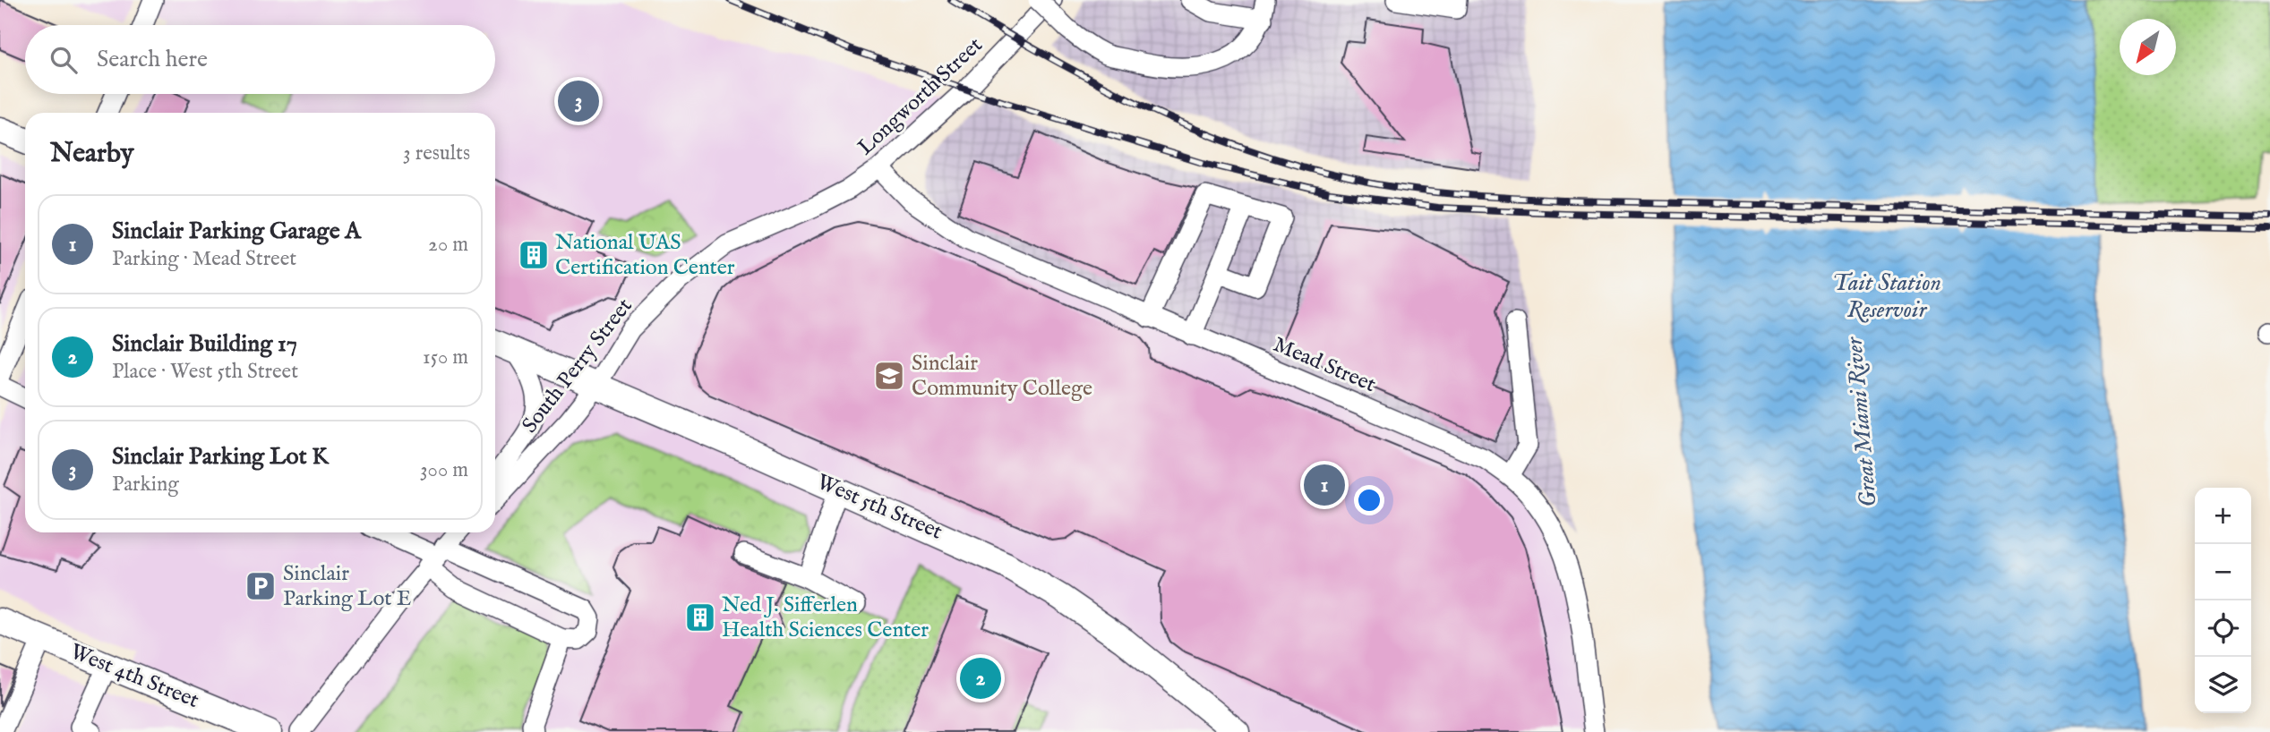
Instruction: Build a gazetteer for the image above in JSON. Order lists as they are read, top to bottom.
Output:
{
  "streets": {
    "main road": ["West 5th Street", "West 4th Street"],
    "street": ["Longworth Street", "Mead Street", "South Perry Street"]
  },
  "crossings": [
    ["Longworth Street", "Mead Street"],
    ["Longworth Street", "South Perry Street"],
    ["South Perry Street", "West 5th Street"]
  ],
  "water": ["Tait Station Reservoir", "Great Miami River"],
  "places": {
    "building": ["National UAS Certification Center", "Ned J. Sifferlen Health Sciences Center"],
    "school or university": ["Sinclair Community College"],
    "parking": ["Sinclair Parking Lot E"]
  },
  "north": "bottom left",
  "page": {
    "search": "Search here",
    "pins": ["3", "1", "2"],
    "heading": ["Nearby", "3 results"],
    "list": [
      {
        "mark": "1",
        "name": "Sinclair Parking Garage A",
        "note": "Parking · Mead Street",
        "value": "20 m"
      },
      {
        "mark": "2",
        "name": "Sinclair Building 17",
        "note": "Place · West 5th Street",
        "value": "150 m"
      },
      {
        "mark": "3",
        "name": "Sinclair Parking Lot K",
        "note": "Parking",
        "value": "300 m"
      }
    ],
    "map_buttons": ["+", "−"]
  }
}
